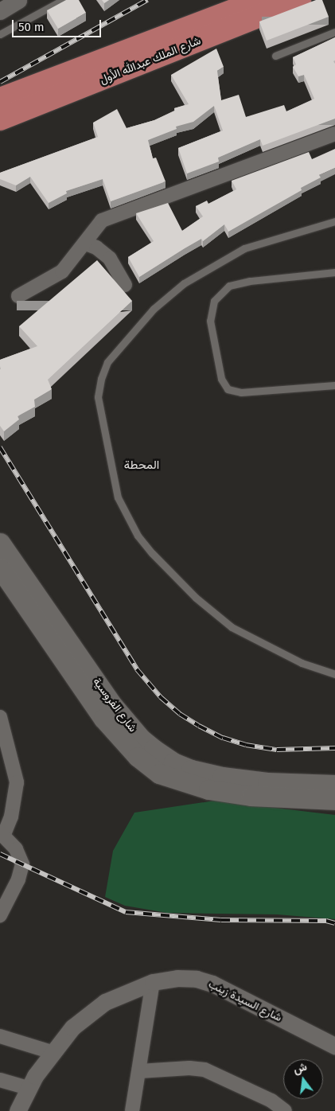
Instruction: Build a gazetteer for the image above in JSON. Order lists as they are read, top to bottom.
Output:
{
  "streets": {
    "main road": ["شارع الملك عبدالله الأول", "شارع الفروسية"],
    "street": ["شارع السيدة زينب"]
  },
  "districts": ["المحطة"],
  "scale_bar": "50 m",
  "north": "top"
}
